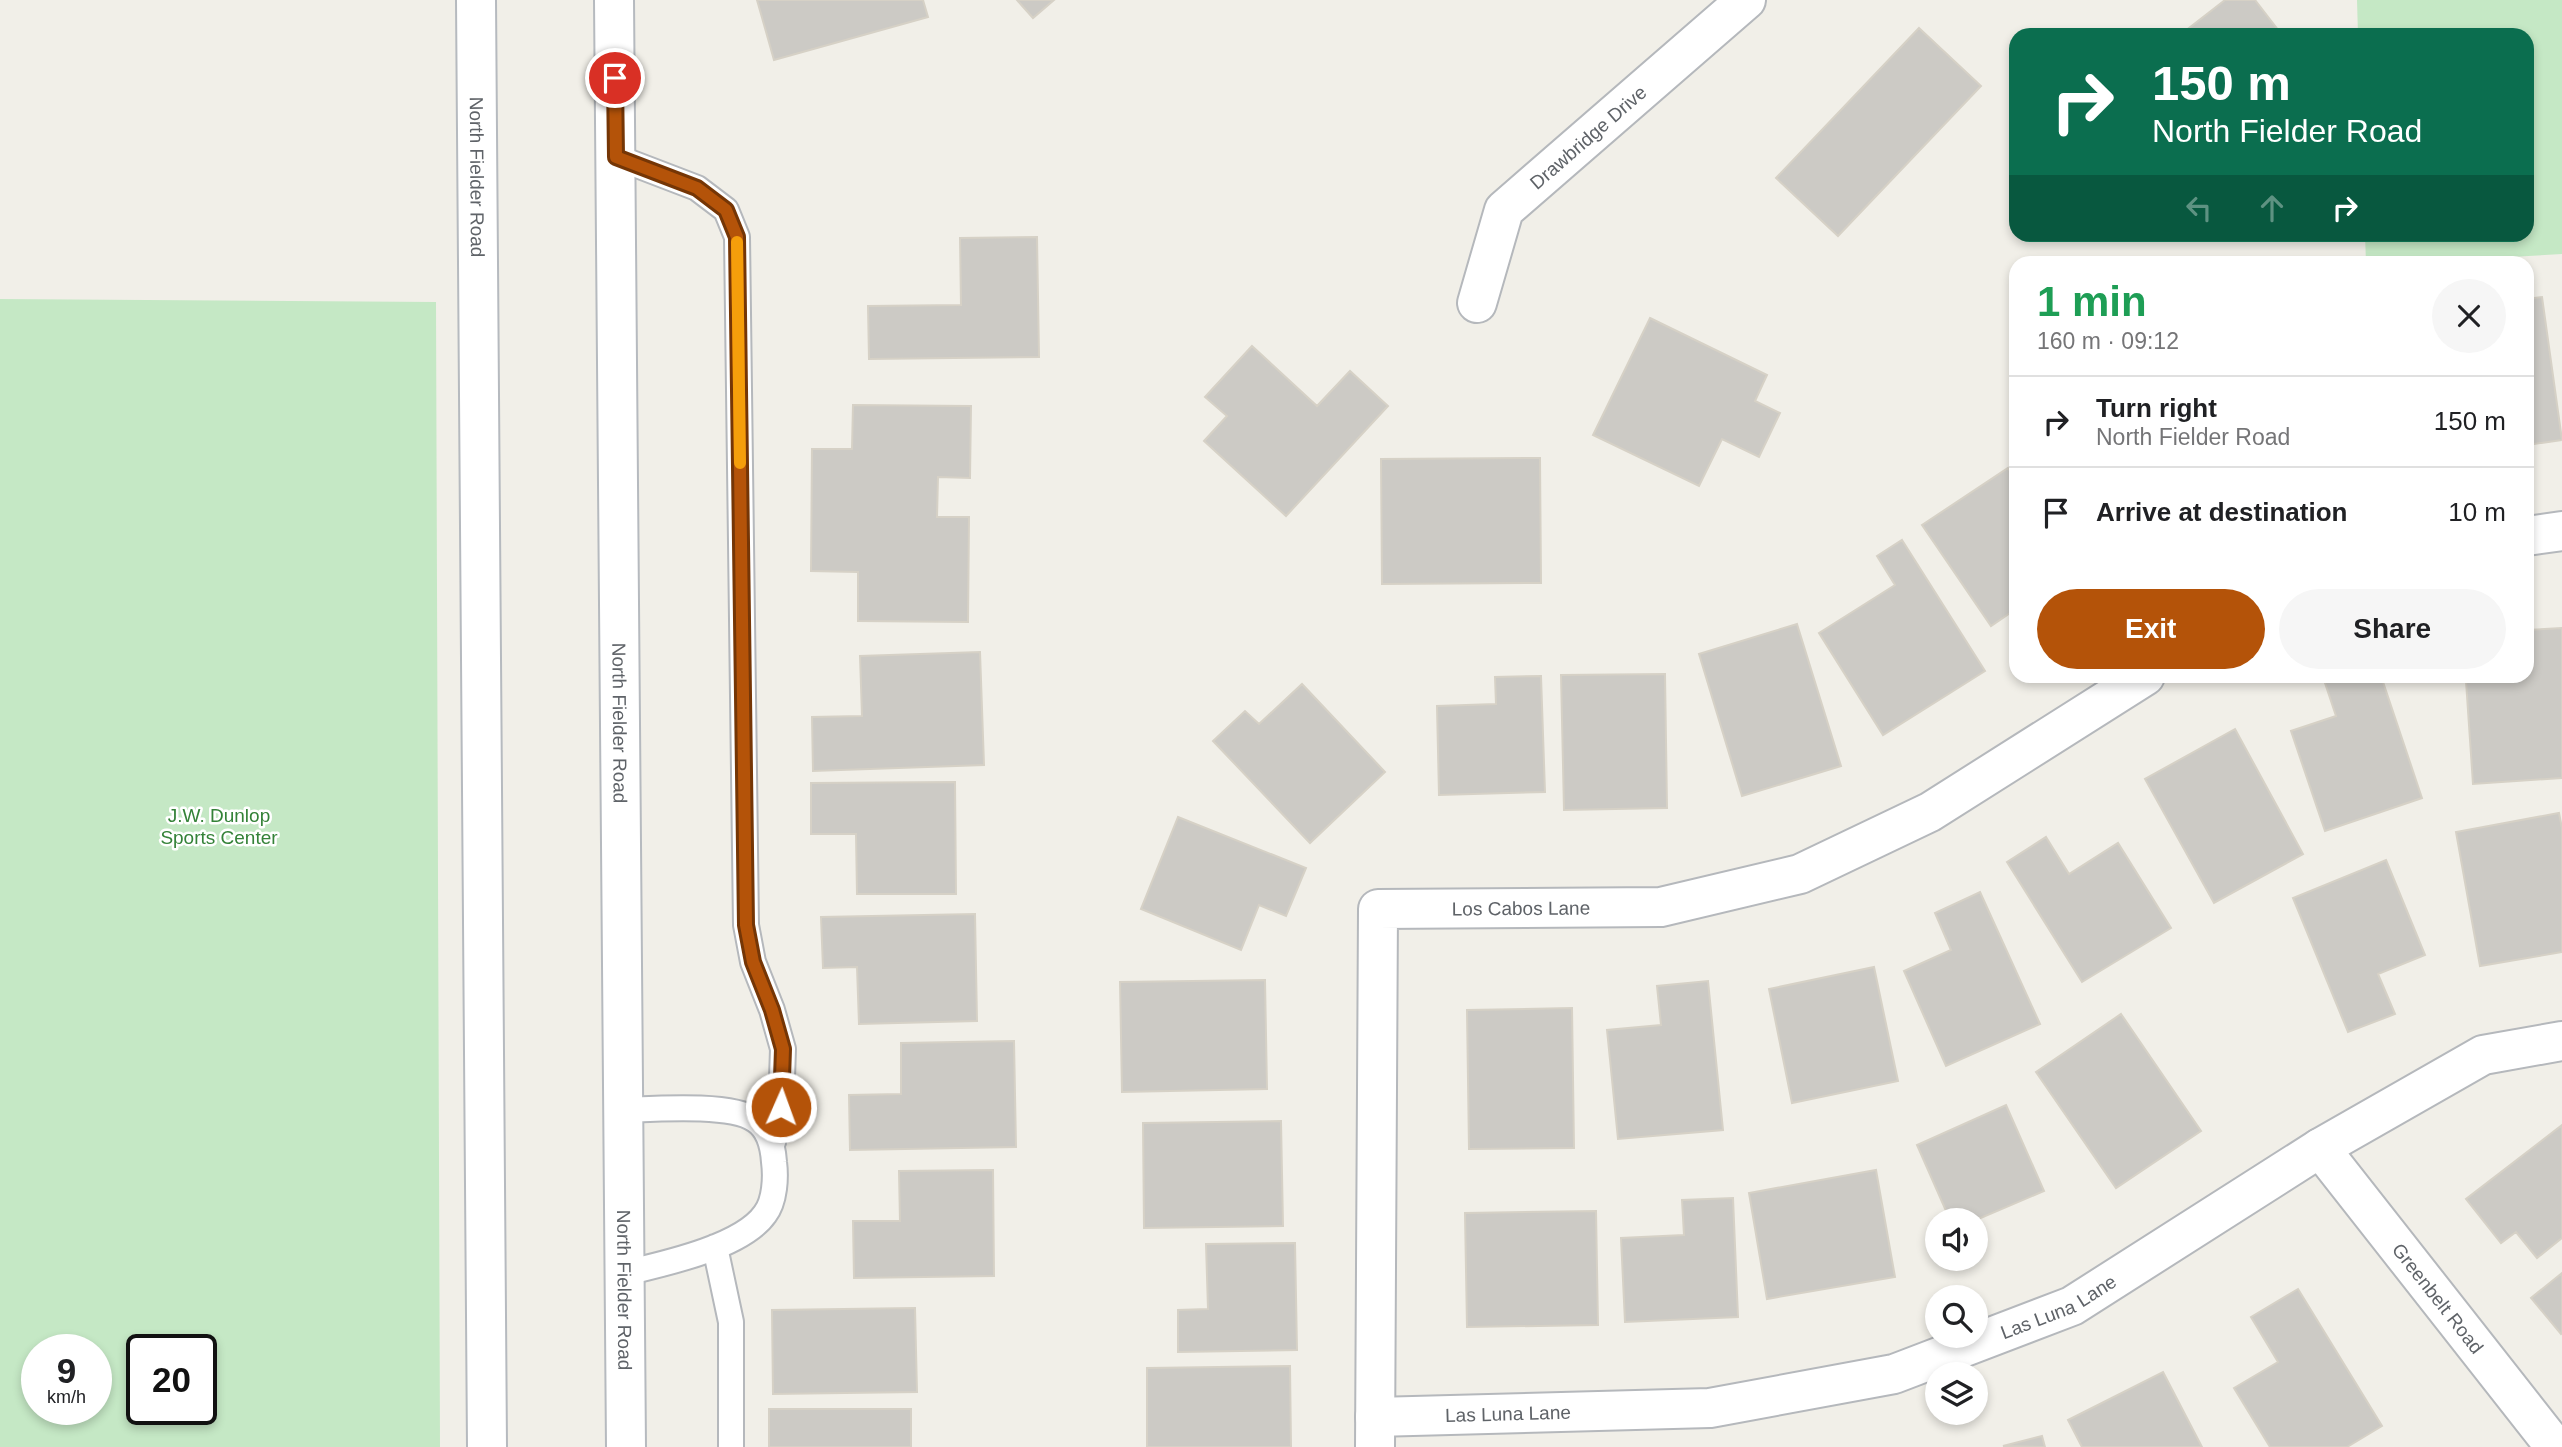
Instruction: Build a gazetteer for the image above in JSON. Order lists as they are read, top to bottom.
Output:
{
  "streets": {
    "street": [
      "Drawbridge Drive",
      "North Fielder Road",
      "Los Cabos Lane",
      "Greenbelt Road",
      "Las Luna Lane"
    ]
  },
  "crossings": [
    ["Los Cabos Lane", "Las Luna Lane"],
    ["Greenbelt Road", "Las Luna Lane"]
  ],
  "parks": ["J.W. Dunlop Sports Center"],
  "page": {
    "turn": ["150 m", "North Fielder Road"],
    "heading": ["1 min", "160 m · 09:12"],
    "list": [
      {
        "name": "Turn right",
        "note": "North Fielder Road",
        "value": "150 m"
      },
      {
        "name": "Arrive at destination",
        "value": "10 m"
      }
    ],
    "buttons": ["Exit", "Share"],
    "speed": "9 km/h",
    "limit": "20"
  }
}
